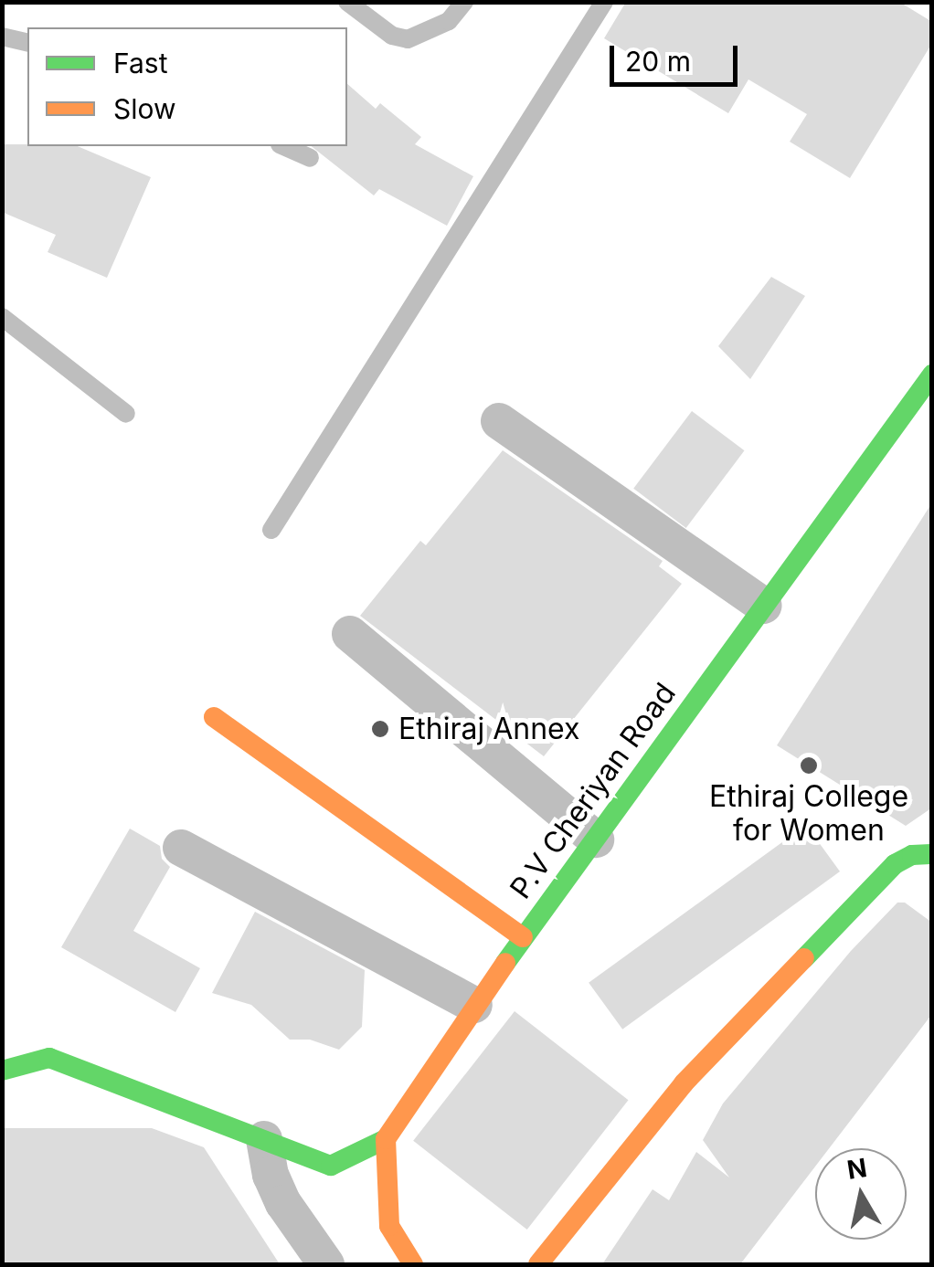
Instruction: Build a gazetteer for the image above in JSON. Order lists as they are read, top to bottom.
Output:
{
  "streets": {
    "street": ["P.V Cheriyan Road"]
  },
  "places": ["Ethiraj Annex", "Ethiraj College for Women"],
  "legend": ["Fast", "Slow"],
  "scale_bar": "20 m",
  "north": "top"
}
